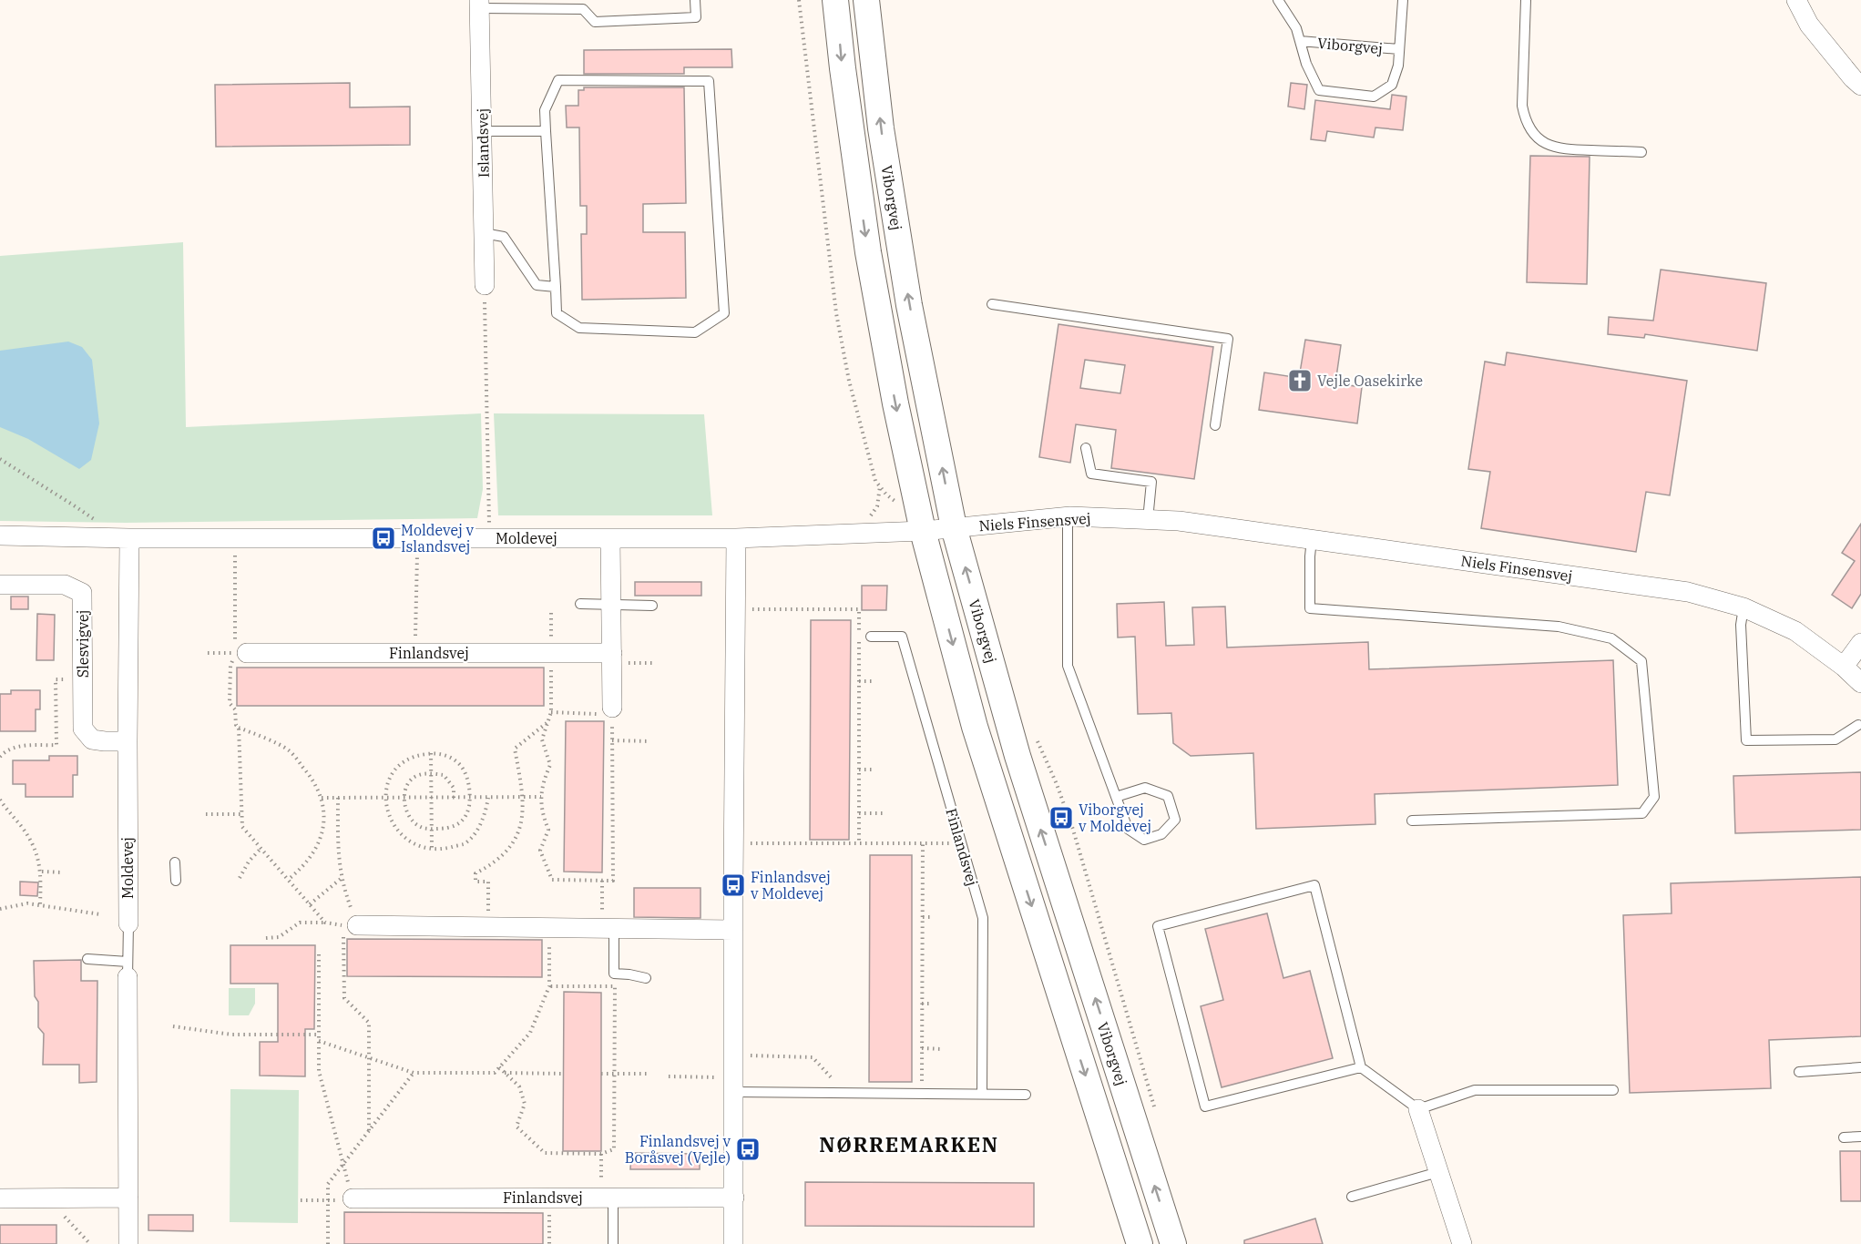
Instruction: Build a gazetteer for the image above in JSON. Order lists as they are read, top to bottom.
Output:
{
  "streets": {
    "street": [
      "Viborgvej",
      "Islandsvej",
      "Niels Finsensvej",
      "Moldevej",
      "Slesvigvej",
      "Finlandsvej"
    ]
  },
  "crossings": [
    ["Viborgvej", "Niels Finsensvej"],
    ["Viborgvej", "Moldevej"],
    ["Niels Finsensvej", "Moldevej"],
    ["Moldevej", "Slesvigvej"]
  ],
  "districts": ["NØRREMARKEN"],
  "places": {
    "church": ["Vejle Oasekirke"],
    "bus stop": [
      "Moldevej v Islandsvej",
      "Viborgvej v Moldevej",
      "Finlandsvej v Moldevej",
      "Finlandsvej v Boråsvej (Vejle)"
    ]
  }
}
